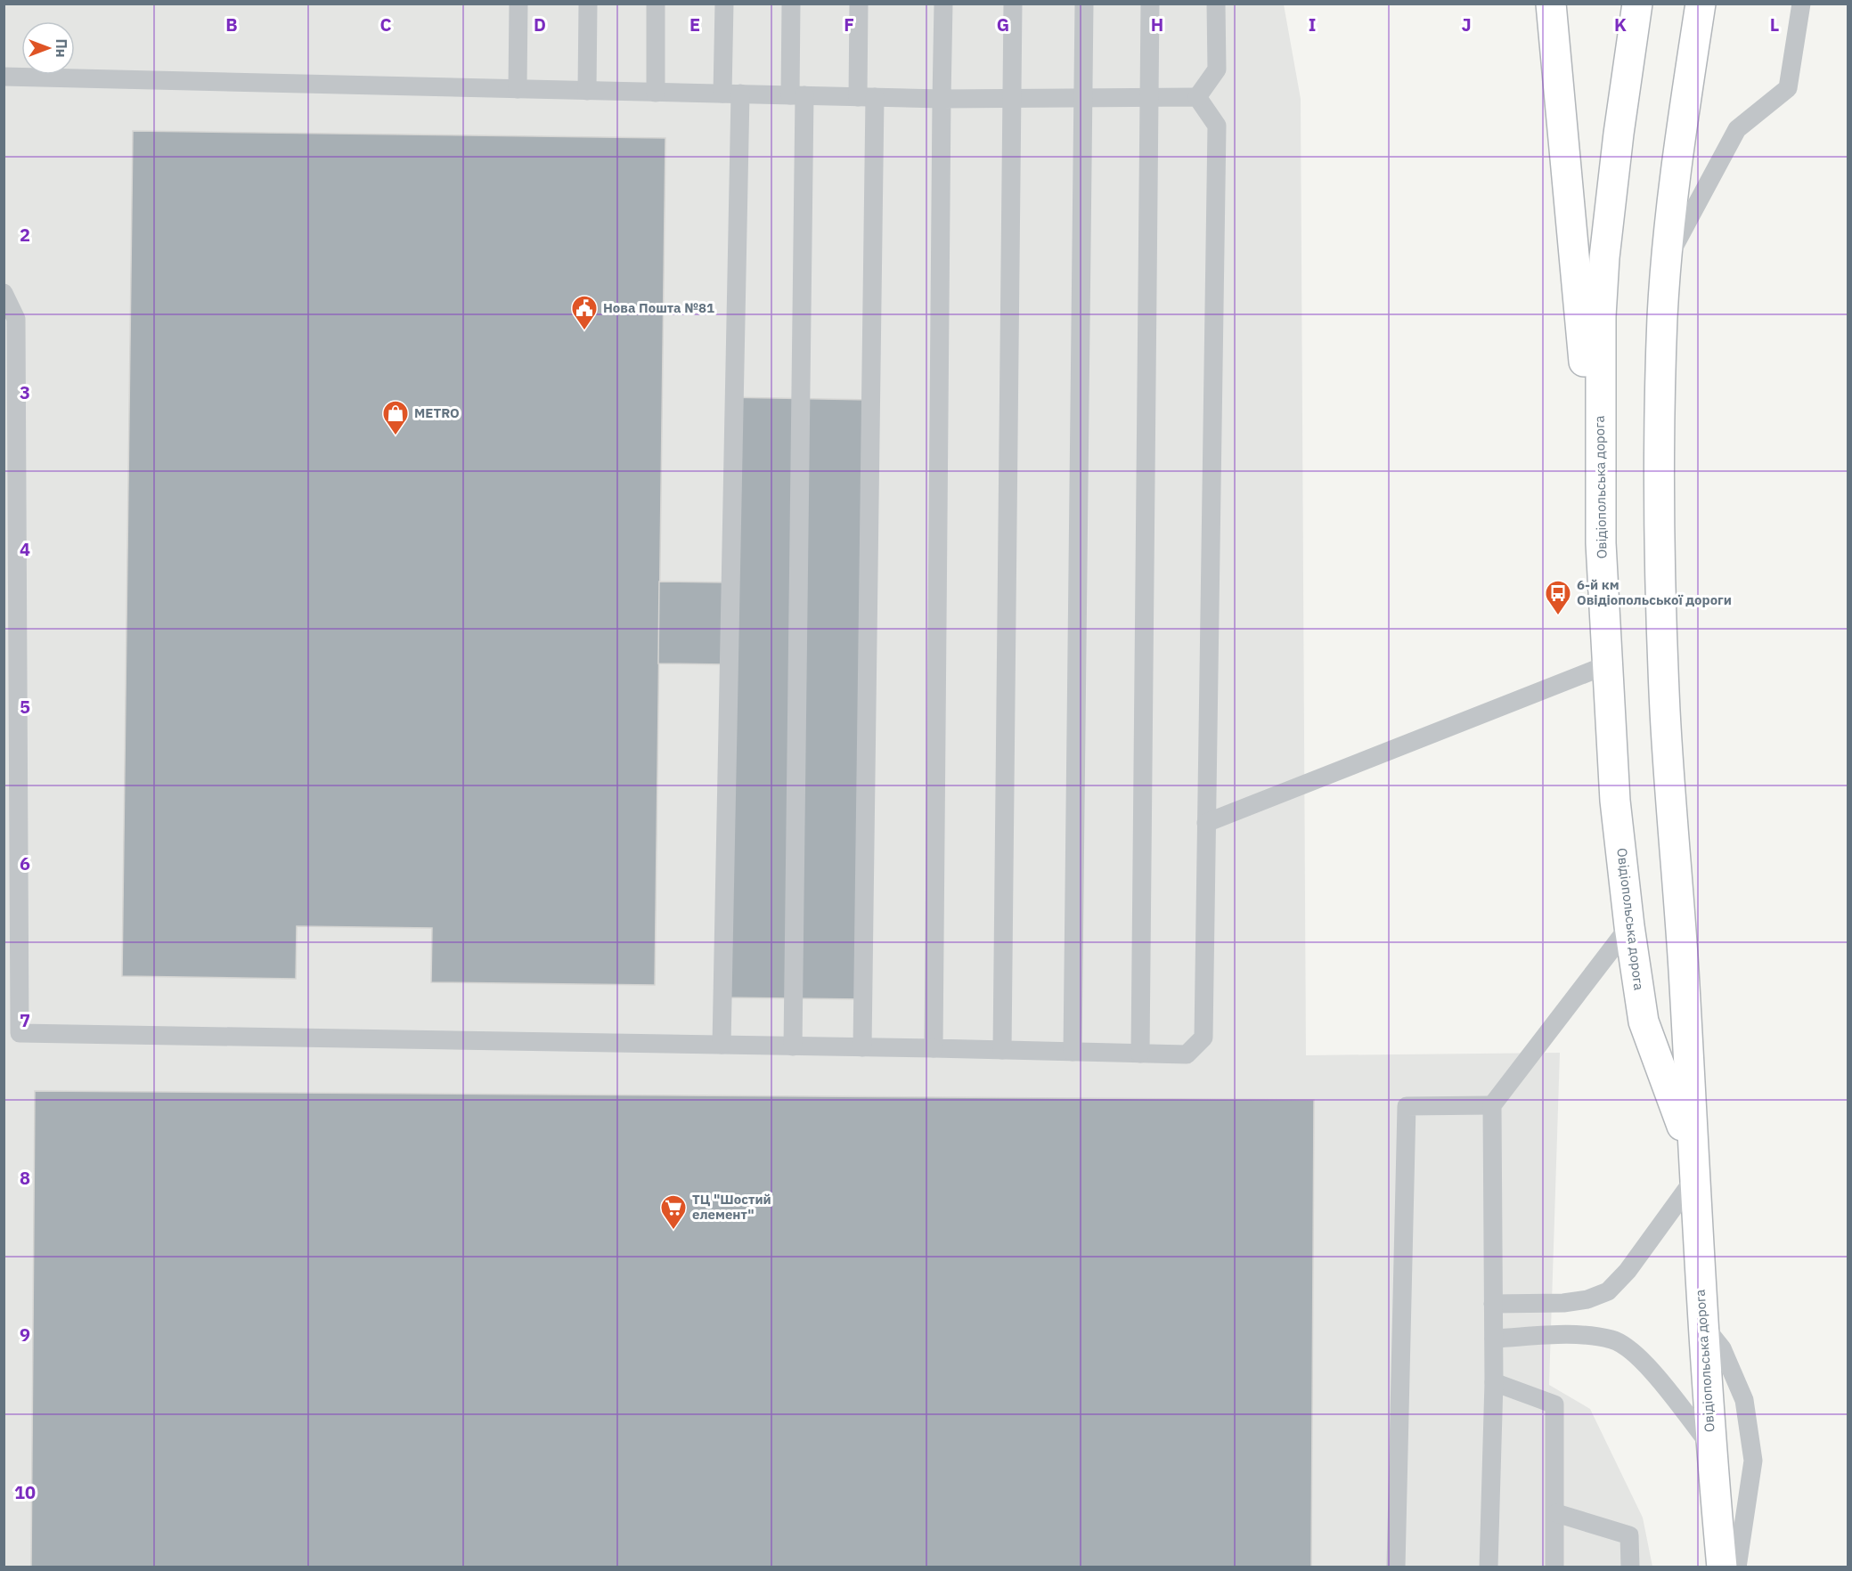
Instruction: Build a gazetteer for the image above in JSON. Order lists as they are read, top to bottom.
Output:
{
  "streets": {
    "main road": ["Овідіопольська дорога"]
  },
  "places": {
    "public building": ["Нова Пошта №81"],
    "shop": ["METRO"],
    "bus stop": ["6-й км Овідіопольської дороги"],
    "supermarket": ["ТЦ \"Шостий елемент\""]
  },
  "north": "right",
  "grid": {
    "columns": [
      "B",
      "C",
      "D",
      "E",
      "F",
      "G",
      "H",
      "I",
      "J",
      "K",
      "L"
    ],
    "rows": [
      "2",
      "3",
      "4",
      "5",
      "6",
      "7",
      "8",
      "9",
      "10"
    ]
  }
}
